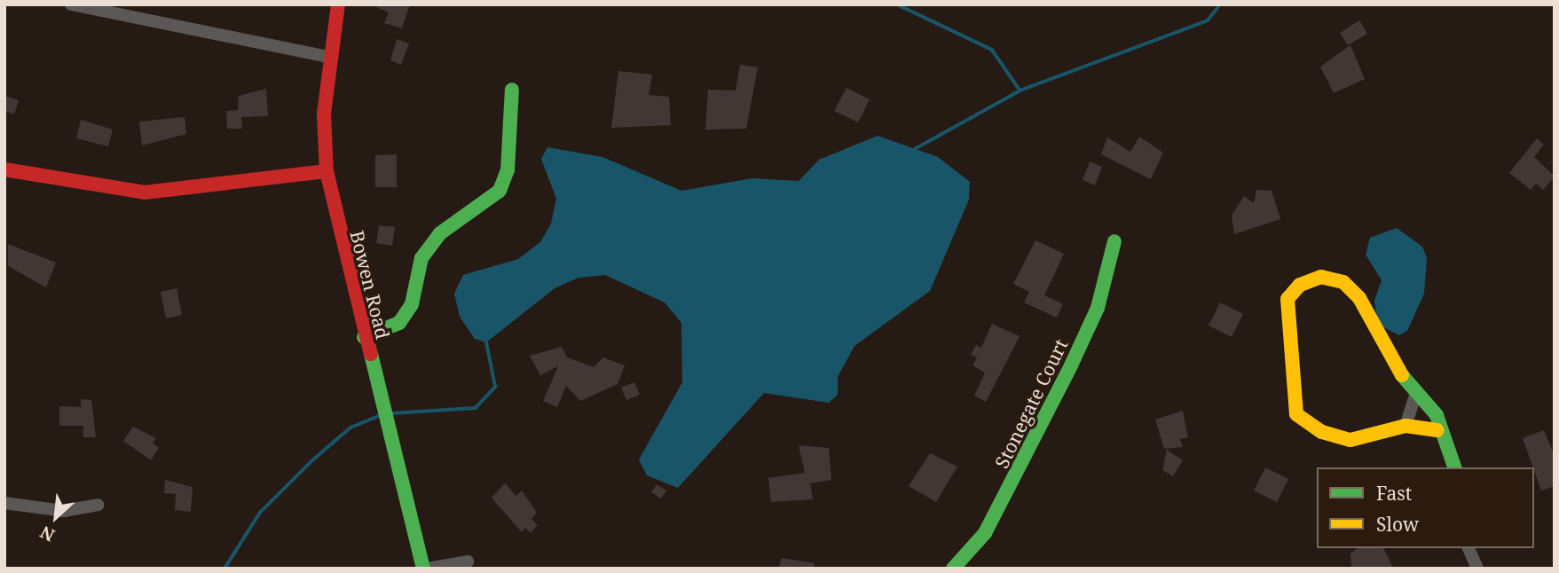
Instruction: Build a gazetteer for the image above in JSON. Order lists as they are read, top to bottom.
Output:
{
  "streets": {
    "street": ["Bowen Road", "Stonegate Court"]
  },
  "legend": ["Fast", "Slow"],
  "north": "bottom left"
}
